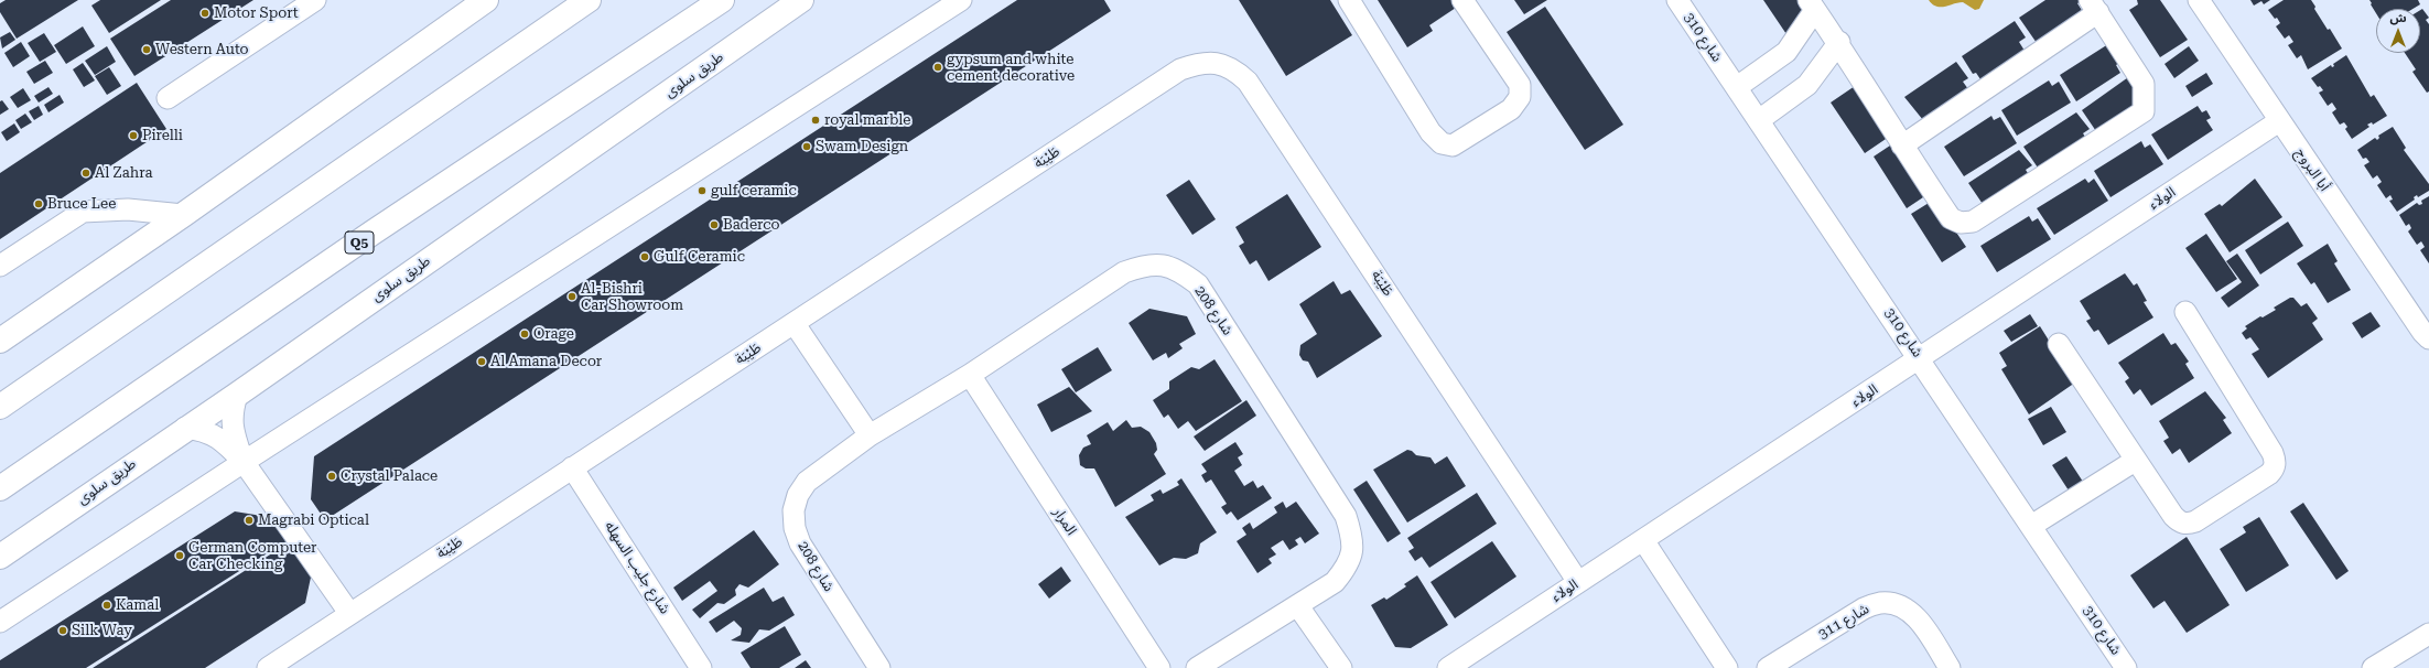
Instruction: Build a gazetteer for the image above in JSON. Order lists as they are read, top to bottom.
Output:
{
  "streets": {
    "main road": ["طريق سلوى", "Q5"],
    "street": [
      "شارع 310",
      "طَيْبَة",
      "أبا البروج",
      "الولاء",
      "شارع 208",
      "المرار",
      "شارع جليب السهله",
      "شارع 311"
    ]
  },
  "crossings": [
    ["شارع 310", "الولاء"],
    ["طَيْبَة", "الولاء"],
    ["طَيْبَة", "شارع جليب السهله"],
    ["أبا البروج", "الولاء"],
    ["شارع 208", "المرار"]
  ],
  "places": [
    "Motor Sport",
    "Western Auto",
    "gypsum and white cement decorative",
    "royal marble",
    "Pirelli",
    "Swam Design",
    "Al Zahra",
    "gulf ceramic",
    "Bruce Lee",
    "Baderco",
    "Gulf Ceramic",
    "Al-Bishri Car Showroom",
    "Orage",
    "Al Amana Decor",
    "Crystal Palace",
    "Magrabi Optical",
    "German Computer Car Checking",
    "Kamal",
    "Silk Way"
  ],
  "north": "top"
}
